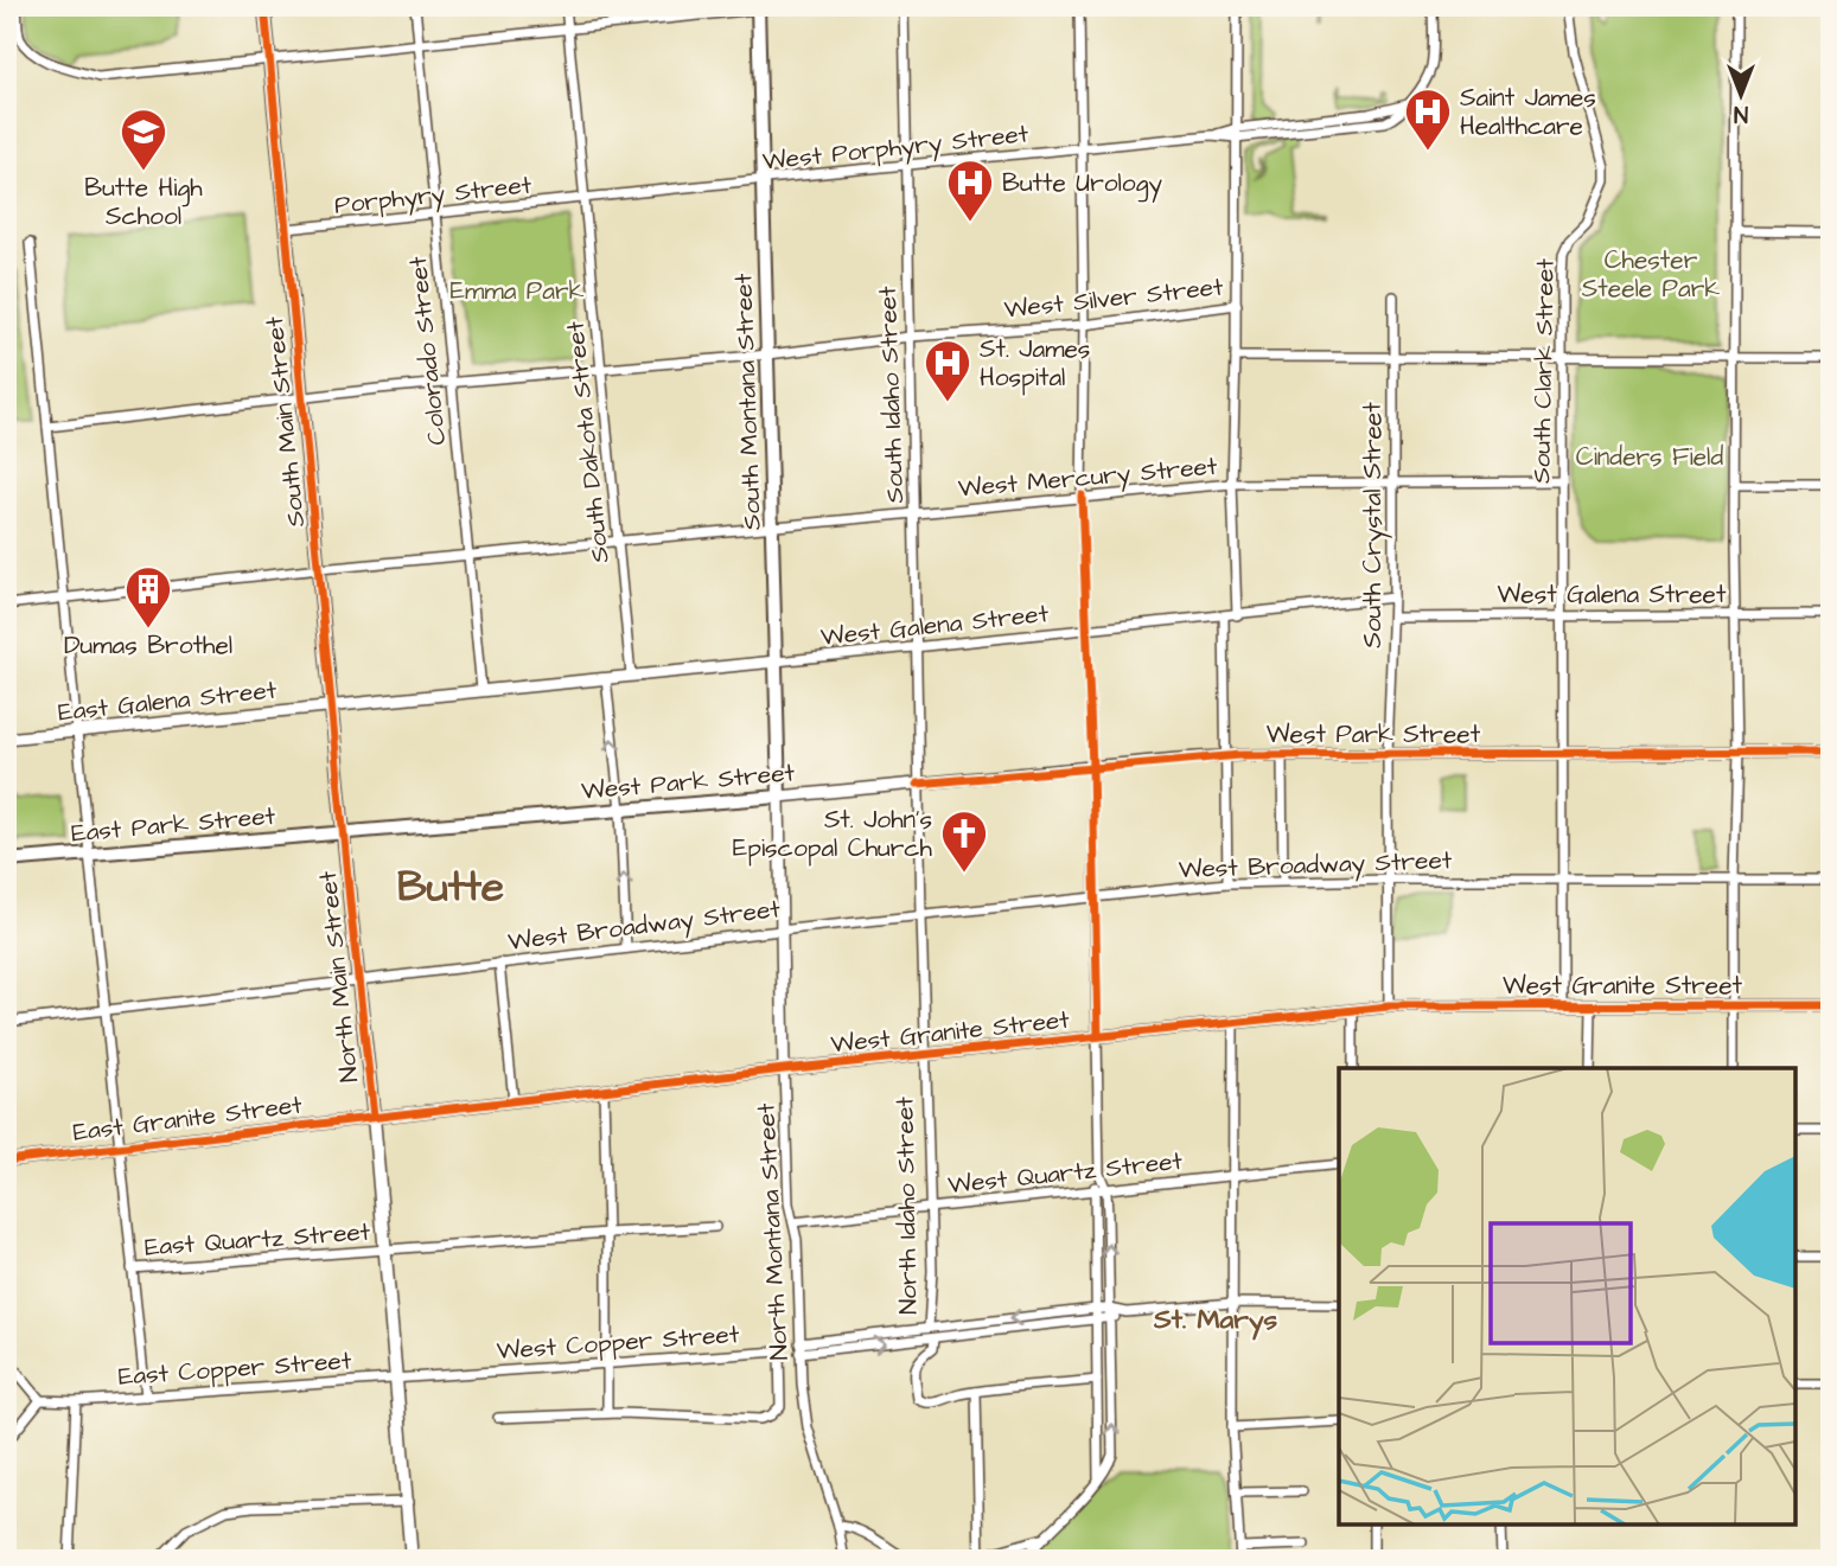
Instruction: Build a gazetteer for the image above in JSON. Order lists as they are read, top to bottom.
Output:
{
  "streets": {
    "main road": [
      "South Montana Street",
      "South Main Street",
      "West Park Street",
      "East Park Street",
      "North Main Street"
    ],
    "street": [
      "West Porphyry Street",
      "Porphyry Street",
      "West Silver Street",
      "Colorado Street",
      "South Clark Street",
      "South Idaho Street",
      "South Dakota Street",
      "West Mercury Street",
      "South Crystal Street",
      "West Galena Street",
      "East Galena Street",
      "West Broadway Street",
      "West Granite Street",
      "East Granite Street",
      "West Quartz Street",
      "North Idaho Street",
      "North Montana Street",
      "East Quartz Street",
      "West Copper Street",
      "East Copper Street"
    ]
  },
  "crossings": [
    ["West Porphyry Street", "Porphyry Street"],
    ["West Porphyry Street", "South Idaho Street"],
    ["West Porphyry Street", "South Montana Street"],
    ["West Porphyry Street", "South Dakota Street"],
    ["Porphyry Street", "Colorado Street"],
    ["Porphyry Street", "South Main Street"],
    ["Porphyry Street", "South Dakota Street"],
    ["West Silver Street", "Colorado Street"],
    ["West Silver Street", "South Idaho Street"],
    ["West Silver Street", "South Montana Street"],
    ["West Silver Street", "South Main Street"],
    ["West Silver Street", "South Dakota Street"],
    ["West Silver Street", "West Mercury Street"],
    ["West Silver Street", "West Galena Street"],
    ["Colorado Street", "West Mercury Street"],
    ["Colorado Street", "West Galena Street"],
    ["South Clark Street", "West Mercury Street"],
    ["South Clark Street", "West Galena Street"],
    ["South Clark Street", "West Park Street"],
    ["South Clark Street", "West Broadway Street"],
    ["South Clark Street", "West Granite Street"],
    ["South Idaho Street", "West Mercury Street"],
    ["South Idaho Street", "West Galena Street"],
    ["South Idaho Street", "West Park Street"],
    ["South Idaho Street", "North Idaho Street"],
    ["South Montana Street", "West Mercury Street"],
    ["South Montana Street", "West Galena Street"],
    ["South Montana Street", "West Park Street"],
    ["South Montana Street", "North Montana Street"],
    ["South Main Street", "West Mercury Street"],
    ["South Main Street", "West Galena Street"],
    ["South Main Street", "East Galena Street"],
    ["South Main Street", "West Park Street"],
    ["South Main Street", "East Park Street"],
    ["South Main Street", "North Main Street"],
    ["South Dakota Street", "West Mercury Street"],
    ["South Dakota Street", "West Galena Street"],
    ["West Mercury Street", "South Crystal Street"],
    ["South Crystal Street", "West Galena Street"],
    ["South Crystal Street", "West Park Street"],
    ["South Crystal Street", "West Broadway Street"],
    ["South Crystal Street", "West Granite Street"],
    ["West Galena Street", "East Galena Street"],
    ["West Park Street", "East Park Street"],
    ["West Park Street", "North Main Street"],
    ["West Park Street", "North Idaho Street"],
    ["West Park Street", "North Montana Street"],
    ["East Park Street", "North Main Street"],
    ["West Broadway Street", "North Main Street"],
    ["West Broadway Street", "North Idaho Street"],
    ["West Broadway Street", "North Montana Street"],
    ["North Main Street", "West Granite Street"],
    ["North Main Street", "East Granite Street"],
    ["North Main Street", "East Quartz Street"],
    ["North Main Street", "West Copper Street"],
    ["North Main Street", "East Copper Street"],
    ["West Granite Street", "East Granite Street"],
    ["West Granite Street", "North Idaho Street"],
    ["West Granite Street", "North Montana Street"],
    ["West Quartz Street", "North Idaho Street"],
    ["West Quartz Street", "North Montana Street"],
    ["West Copper Street", "East Copper Street"]
  ],
  "districts": ["Butte", "St. Marys"],
  "parks": ["Chester Steele Park", "Emma Park", "Cinders Field"],
  "places": {
    "hospital": ["Saint James Healthcare", "Butte Urology", "St. James Hospital"],
    "school or university": ["Butte High School"],
    "building": ["Dumas Brothel"],
    "church": ["St. John's Episcopal Church"]
  },
  "north": "bottom"
}
